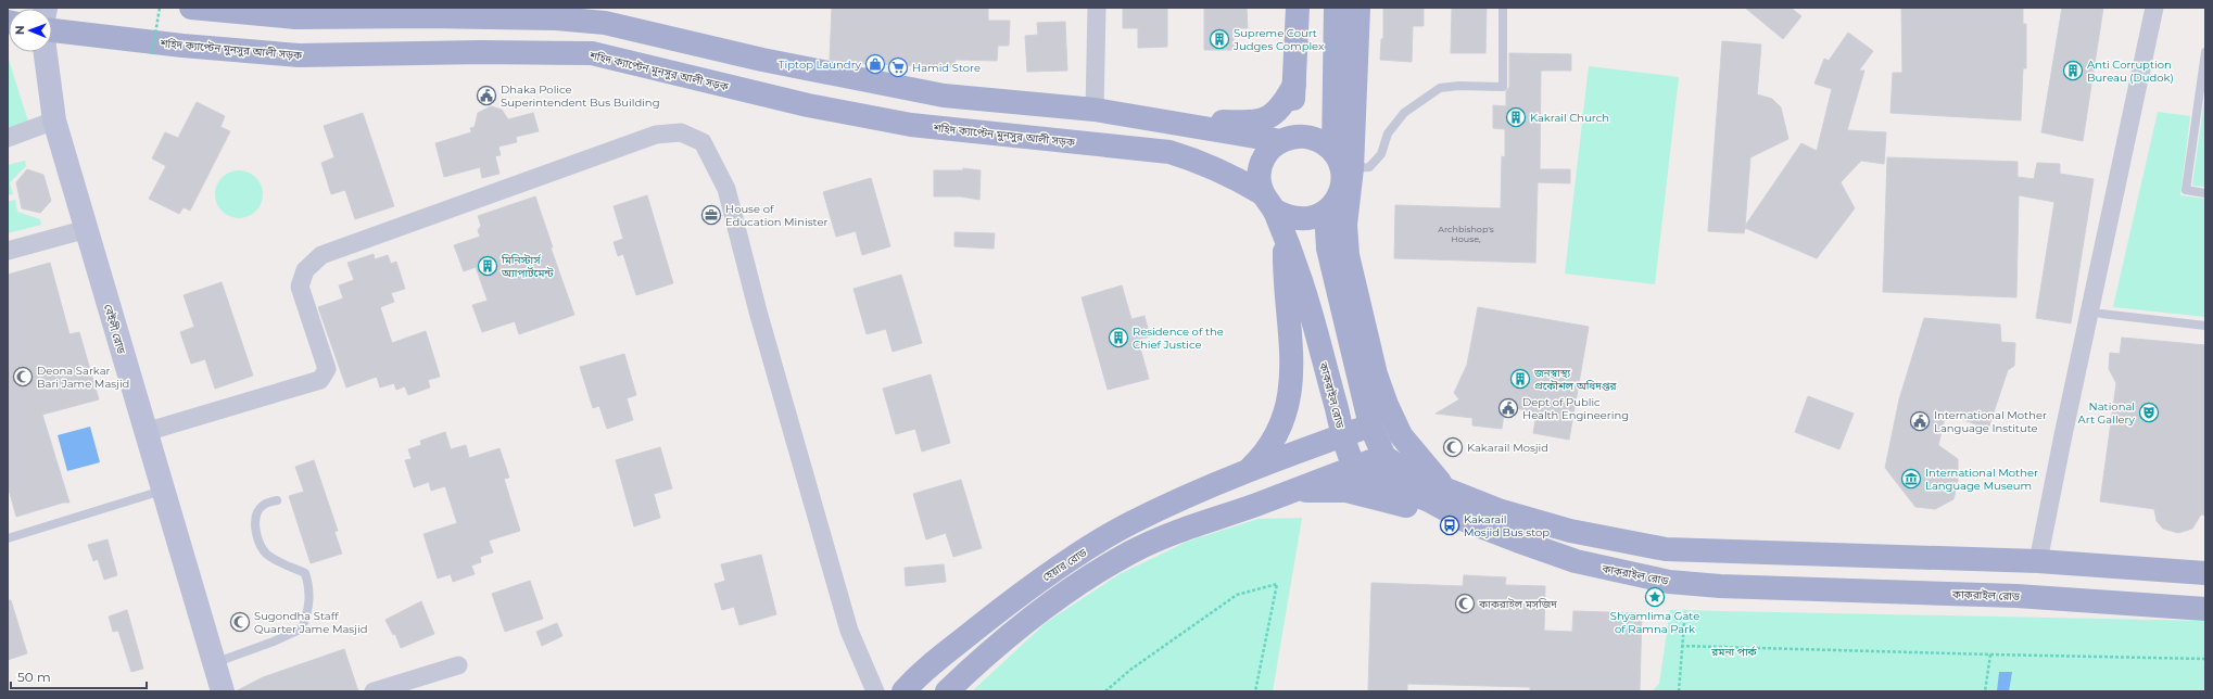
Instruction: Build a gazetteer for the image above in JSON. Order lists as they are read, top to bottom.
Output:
{
  "streets": {
    "main road": [
      "শহিদ ক্যাপ্টেন মুনসুর আলী সড়ক",
      "বেইলী রোড",
      "কাকরাইল রোড",
      "হেয়ার রোড"
    ]
  },
  "crossings": [
    ["শহিদ ক্যাপ্টেন মুনসুর আলী সড়ক", "কাকরাইল রোড"],
    ["কাকরাইল রোড", "হেয়ার রোড"]
  ],
  "parks": ["রমনা পার্ক"],
  "places": {
    "building": [
      "Supreme Court Judges Complex",
      "Anti Corruption Bureau (Dudok)",
      "Kakrail Church",
      "মিনিস্টার্স অ্যাপার্টমেন্ট",
      "Residence of the Chief Justice",
      "জনস্বাস্থ্য প্রকৌশল অধিদপ্তর"
    ],
    "shop": ["Tiptop Laundry"],
    "supermarket": ["Hamid Store"],
    "public building": ["Dhaka Police Superintendent Bus Building", "Dept of Public Health Engineering", "International Mother Language Institute"],
    "office": ["House of Education Minister"],
    "mosque": [
      "Deona Sarkar Bari Jame Masjid",
      "Kakarail Mosjid",
      "কাকরাইল মসজিদ",
      "Sugondha Staff Quarter Jame Masjid"
    ],
    "theatre": ["National Art Gallery"],
    "museum": ["International Mother Language Museum"],
    "bus stop": ["Kakarail Mosjid Bus stop"],
    "place": ["Shyamlima Gate of Ramna Park"]
  },
  "house_numbers": ["Archbishop's House,"],
  "scale_bar": "50 m",
  "north": "left"
}
